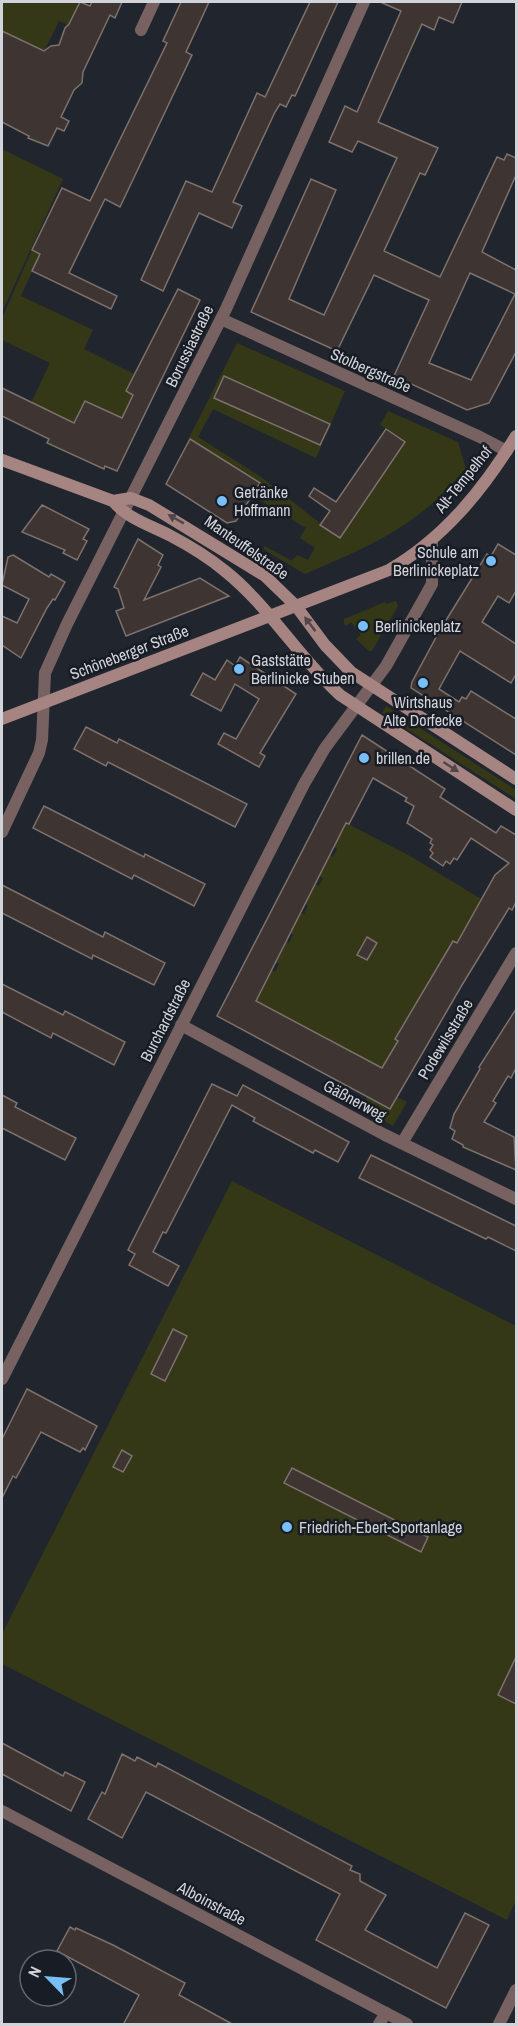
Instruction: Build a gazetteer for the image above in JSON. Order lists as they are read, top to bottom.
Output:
{
  "streets": {
    "main road": ["Alt-Tempelhof", "Manteuffelstraße", "Schöneberger Straße"],
    "street": [
      "Borussiastraße",
      "Stolbergstraße",
      "Burchardstraße",
      "Podewilsstraße",
      "Gäßnerweg",
      "Alboinstraße"
    ]
  },
  "crossings": [
    ["Borussiastraße", "Stolbergstraße"],
    ["Borussiastraße", "Manteuffelstraße"],
    ["Borussiastraße", "Schöneberger Straße"],
    ["Stolbergstraße", "Alt-Tempelhof"],
    ["Alt-Tempelhof", "Manteuffelstraße"],
    ["Alt-Tempelhof", "Schöneberger Straße"],
    ["Manteuffelstraße", "Schöneberger Straße"],
    ["Manteuffelstraße", "Burchardstraße"],
    ["Burchardstraße", "Gäßnerweg"],
    ["Podewilsstraße", "Gäßnerweg"]
  ],
  "places": [
    "Getränke Hoffmann",
    "Schule am Berlinickeplatz",
    "Berlinickeplatz",
    "Gaststätte Berlinicke Stuben",
    "Wirtshaus Alte Dorfecke",
    "brillen.de",
    "Friedrich-Ebert-Sportanlage"
  ],
  "north": "top left"
}
